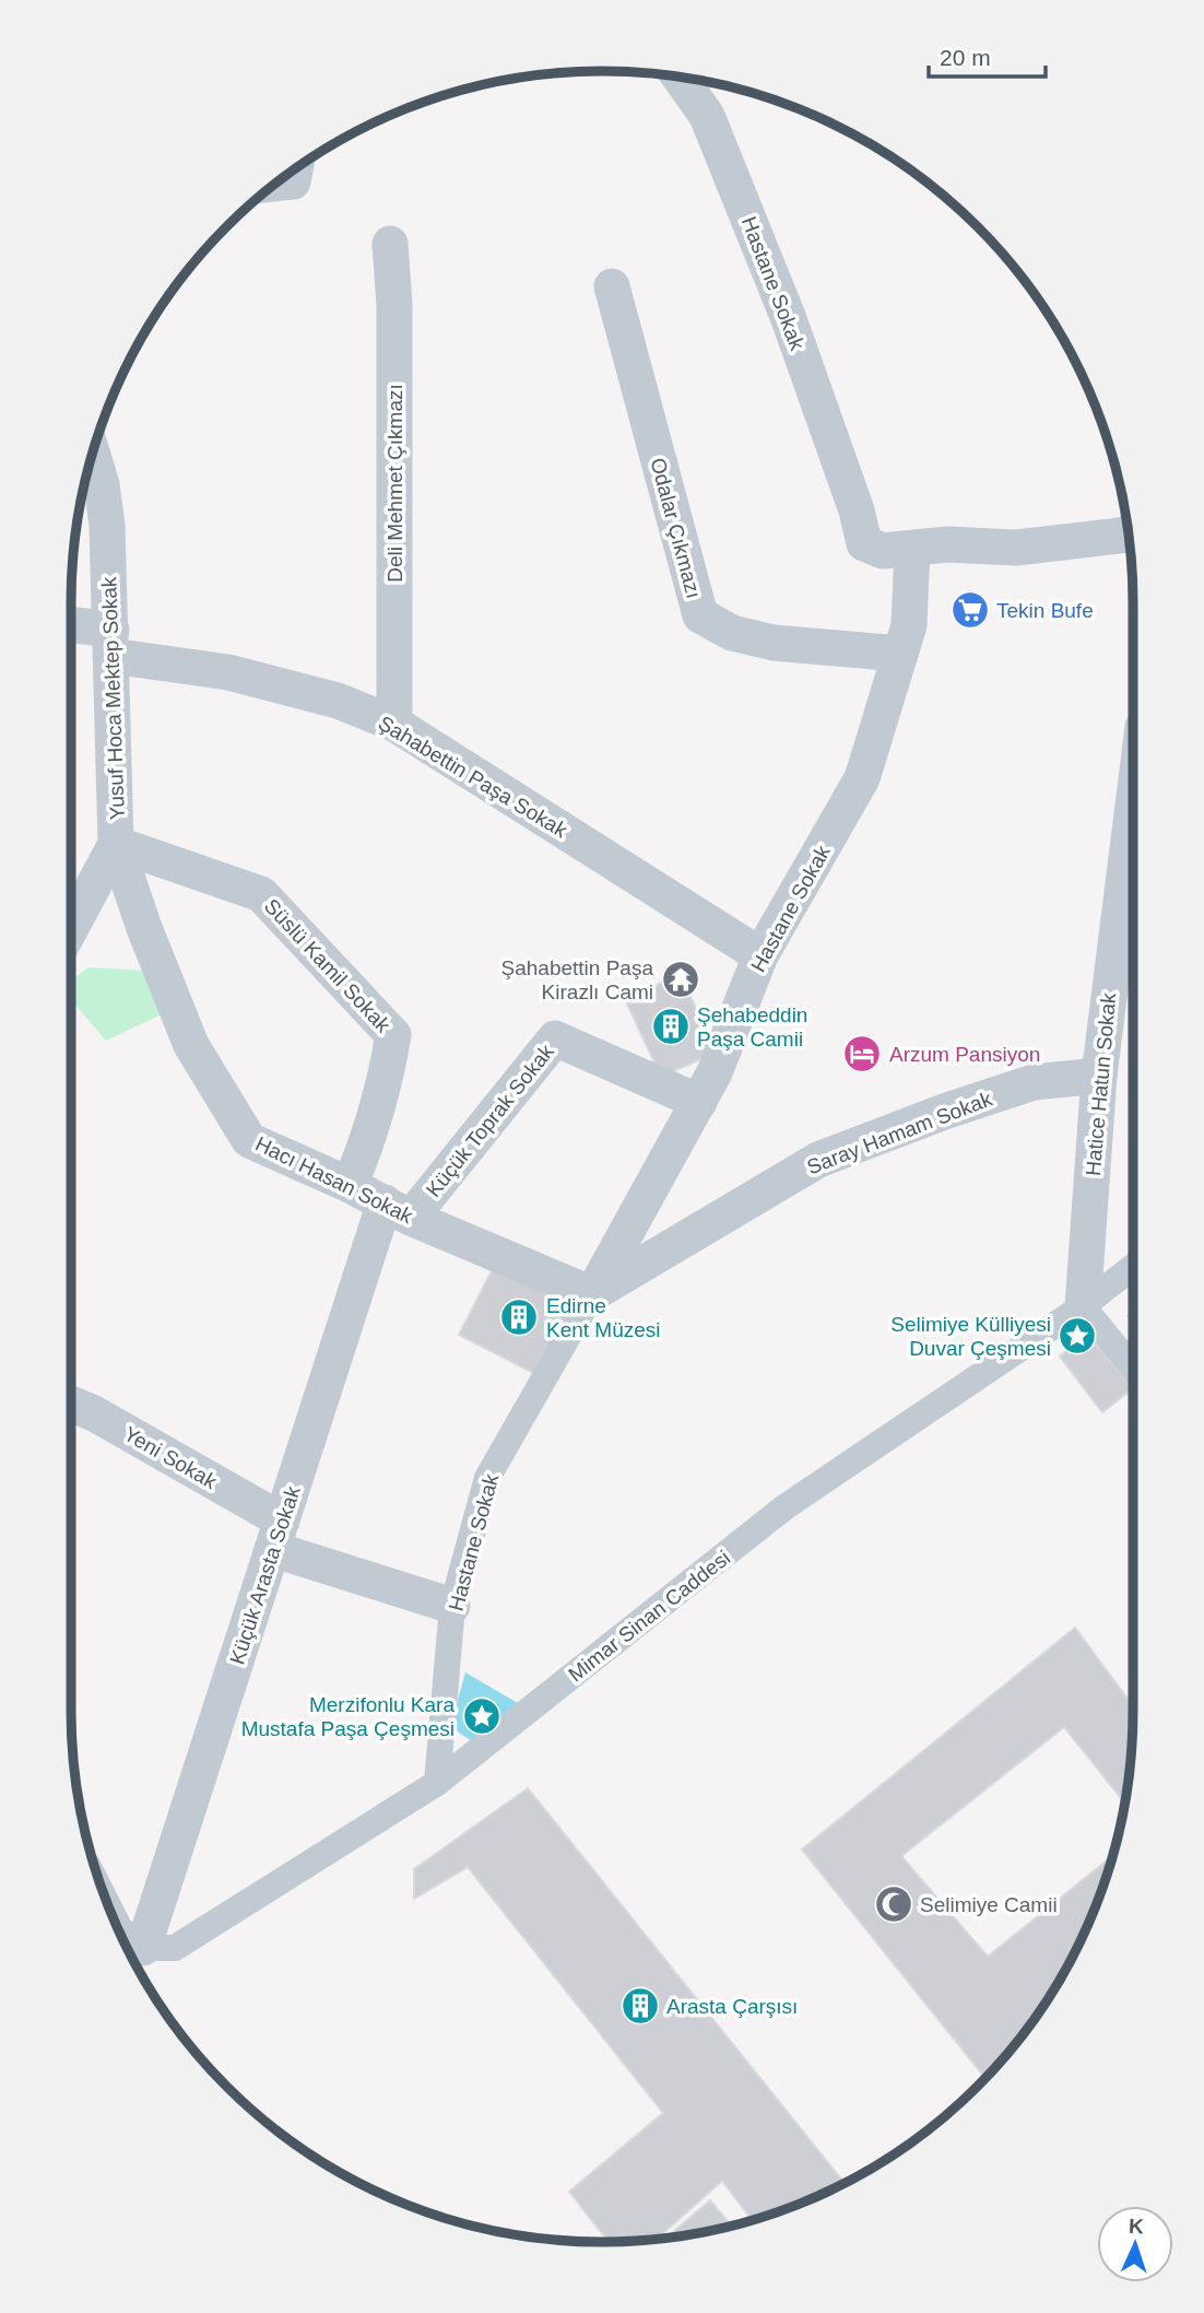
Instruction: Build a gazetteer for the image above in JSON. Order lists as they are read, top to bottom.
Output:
{
  "streets": {
    "street": [
      "Hastane Sokak",
      "Deli Mehmet Çıkmazı",
      "Odalar Çıkmazı",
      "Yusuf Hoca Mektep Sokak",
      "Şahabettin Paşa Sokak",
      "Süslü Kamil Sokak",
      "Hatice Hatun Sokak",
      "Küçük Toprak Sokak",
      "Saray Hamam Sokak",
      "Hacı Hasan Sokak",
      "Yeni Sokak",
      "Küçük Arasta Sokak",
      "Mimar Sinan Caddesi"
    ]
  },
  "crossings": [
    ["Hastane Sokak", "Odalar Çıkmazı"],
    ["Hastane Sokak", "Şahabettin Paşa Sokak"],
    ["Hastane Sokak", "Küçük Toprak Sokak"],
    ["Hastane Sokak", "Saray Hamam Sokak"],
    ["Hastane Sokak", "Hacı Hasan Sokak"],
    ["Hastane Sokak", "Yeni Sokak"],
    ["Hastane Sokak", "Mimar Sinan Caddesi"],
    ["Deli Mehmet Çıkmazı", "Şahabettin Paşa Sokak"],
    ["Yusuf Hoca Mektep Sokak", "Şahabettin Paşa Sokak"],
    ["Yusuf Hoca Mektep Sokak", "Süslü Kamil Sokak"],
    ["Yusuf Hoca Mektep Sokak", "Hacı Hasan Sokak"],
    ["Süslü Kamil Sokak", "Hacı Hasan Sokak"],
    ["Hatice Hatun Sokak", "Saray Hamam Sokak"],
    ["Hatice Hatun Sokak", "Mimar Sinan Caddesi"],
    ["Küçük Toprak Sokak", "Hacı Hasan Sokak"],
    ["Küçük Toprak Sokak", "Küçük Arasta Sokak"],
    ["Saray Hamam Sokak", "Hacı Hasan Sokak"],
    ["Hacı Hasan Sokak", "Küçük Arasta Sokak"],
    ["Yeni Sokak", "Küçük Arasta Sokak"],
    ["Küçük Arasta Sokak", "Mimar Sinan Caddesi"]
  ],
  "places": {
    "supermarket": ["Tekin Bufe"],
    "temple": ["Şahabettin Paşa Kirazlı Cami"],
    "building": ["Şehabeddin Paşa Camii", "Edirne Kent Müzesi", "Arasta Çarşısı"],
    "hotel": ["Arzum Pansiyon"],
    "place": ["Selimiye Külliyesi Duvar Çeşmesi", "Merzifonlu Kara Mustafa Paşa Çeşmesi"],
    "mosque": ["Selimiye Camii"]
  },
  "scale_bar": "20 m",
  "north": "top"
}
